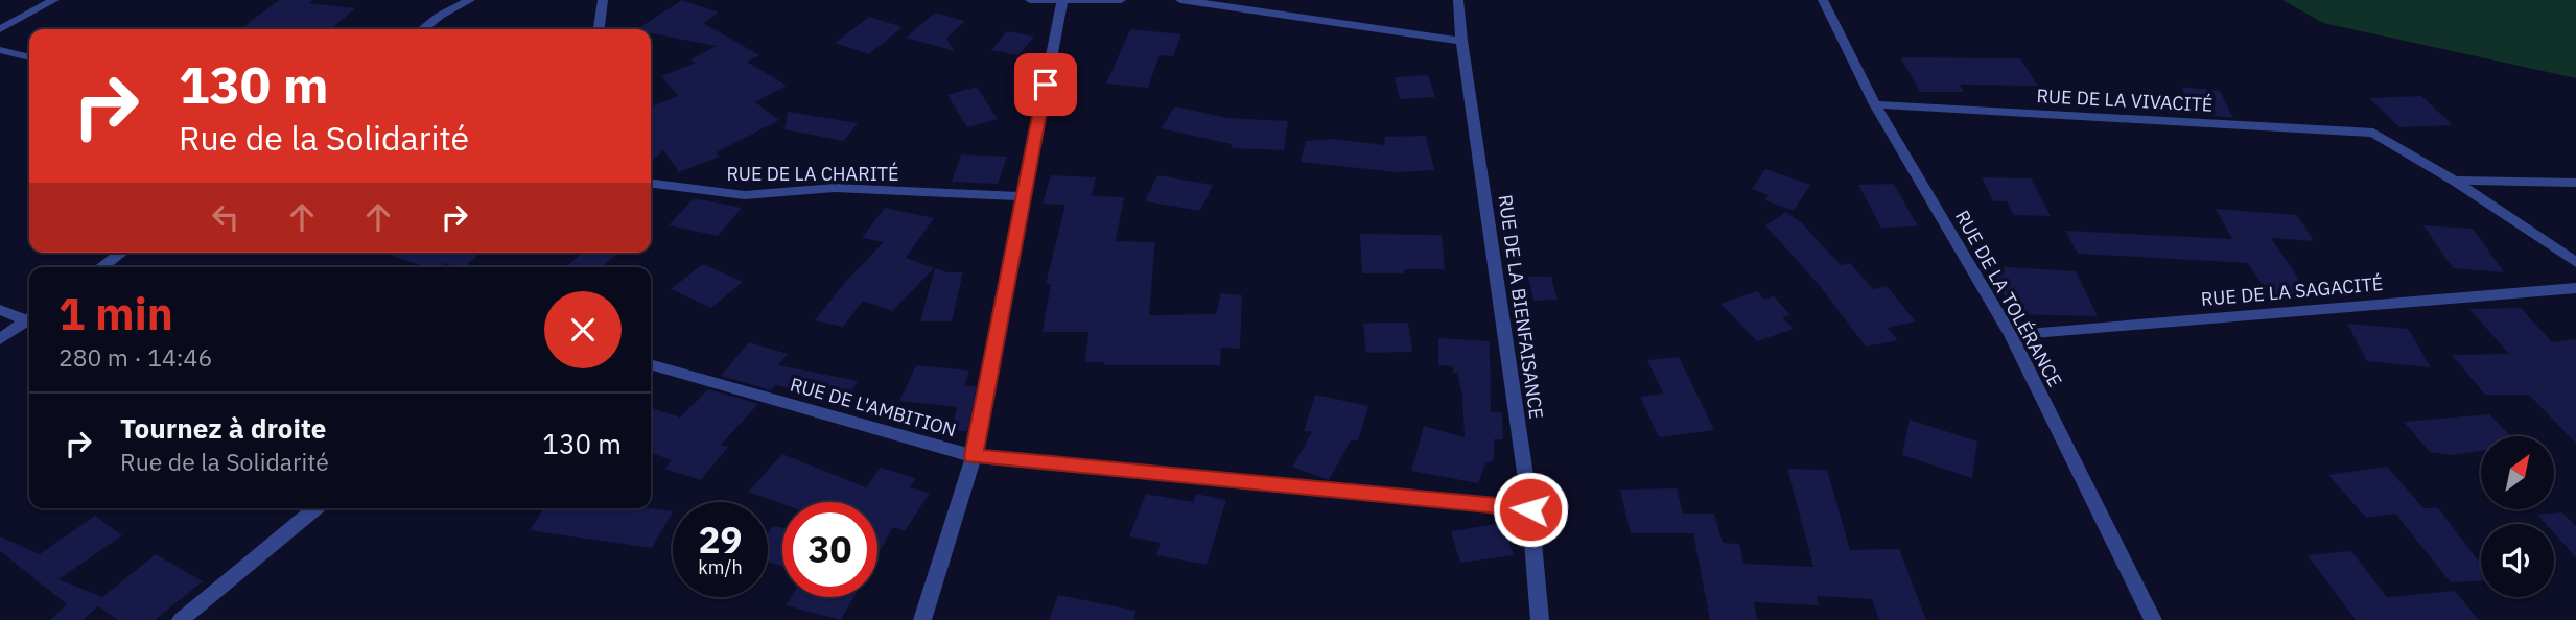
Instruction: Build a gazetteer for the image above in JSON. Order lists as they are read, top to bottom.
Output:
{
  "streets": {
    "street": [
      "RUE DE LA VIVACITÉ",
      "RUE DE LA CHARITÉ",
      "RUE DE LA SAGACITÉ",
      "RUE DE LA TOLÉRANCE",
      "RUE DE LA BIENFAISANCE",
      "RUE DE L'AMBITION"
    ]
  },
  "crossings": [
    ["RUE DE LA VIVACITÉ", "RUE DE LA TOLÉRANCE"],
    ["RUE DE LA SAGACITÉ", "RUE DE LA TOLÉRANCE"],
    ["RUE DE LA BIENFAISANCE", "RUE DE L'AMBITION"]
  ],
  "north": "top right",
  "page": {
    "turn": ["130 m", "Rue de la Solidarité"],
    "heading": ["1 min", "280 m · 14:46"],
    "list": [
      {
        "name": "Tournez à droite",
        "note": "Rue de la Solidarité",
        "value": "130 m"
      }
    ],
    "speed": "29 km/h",
    "limit": "30"
  }
}
